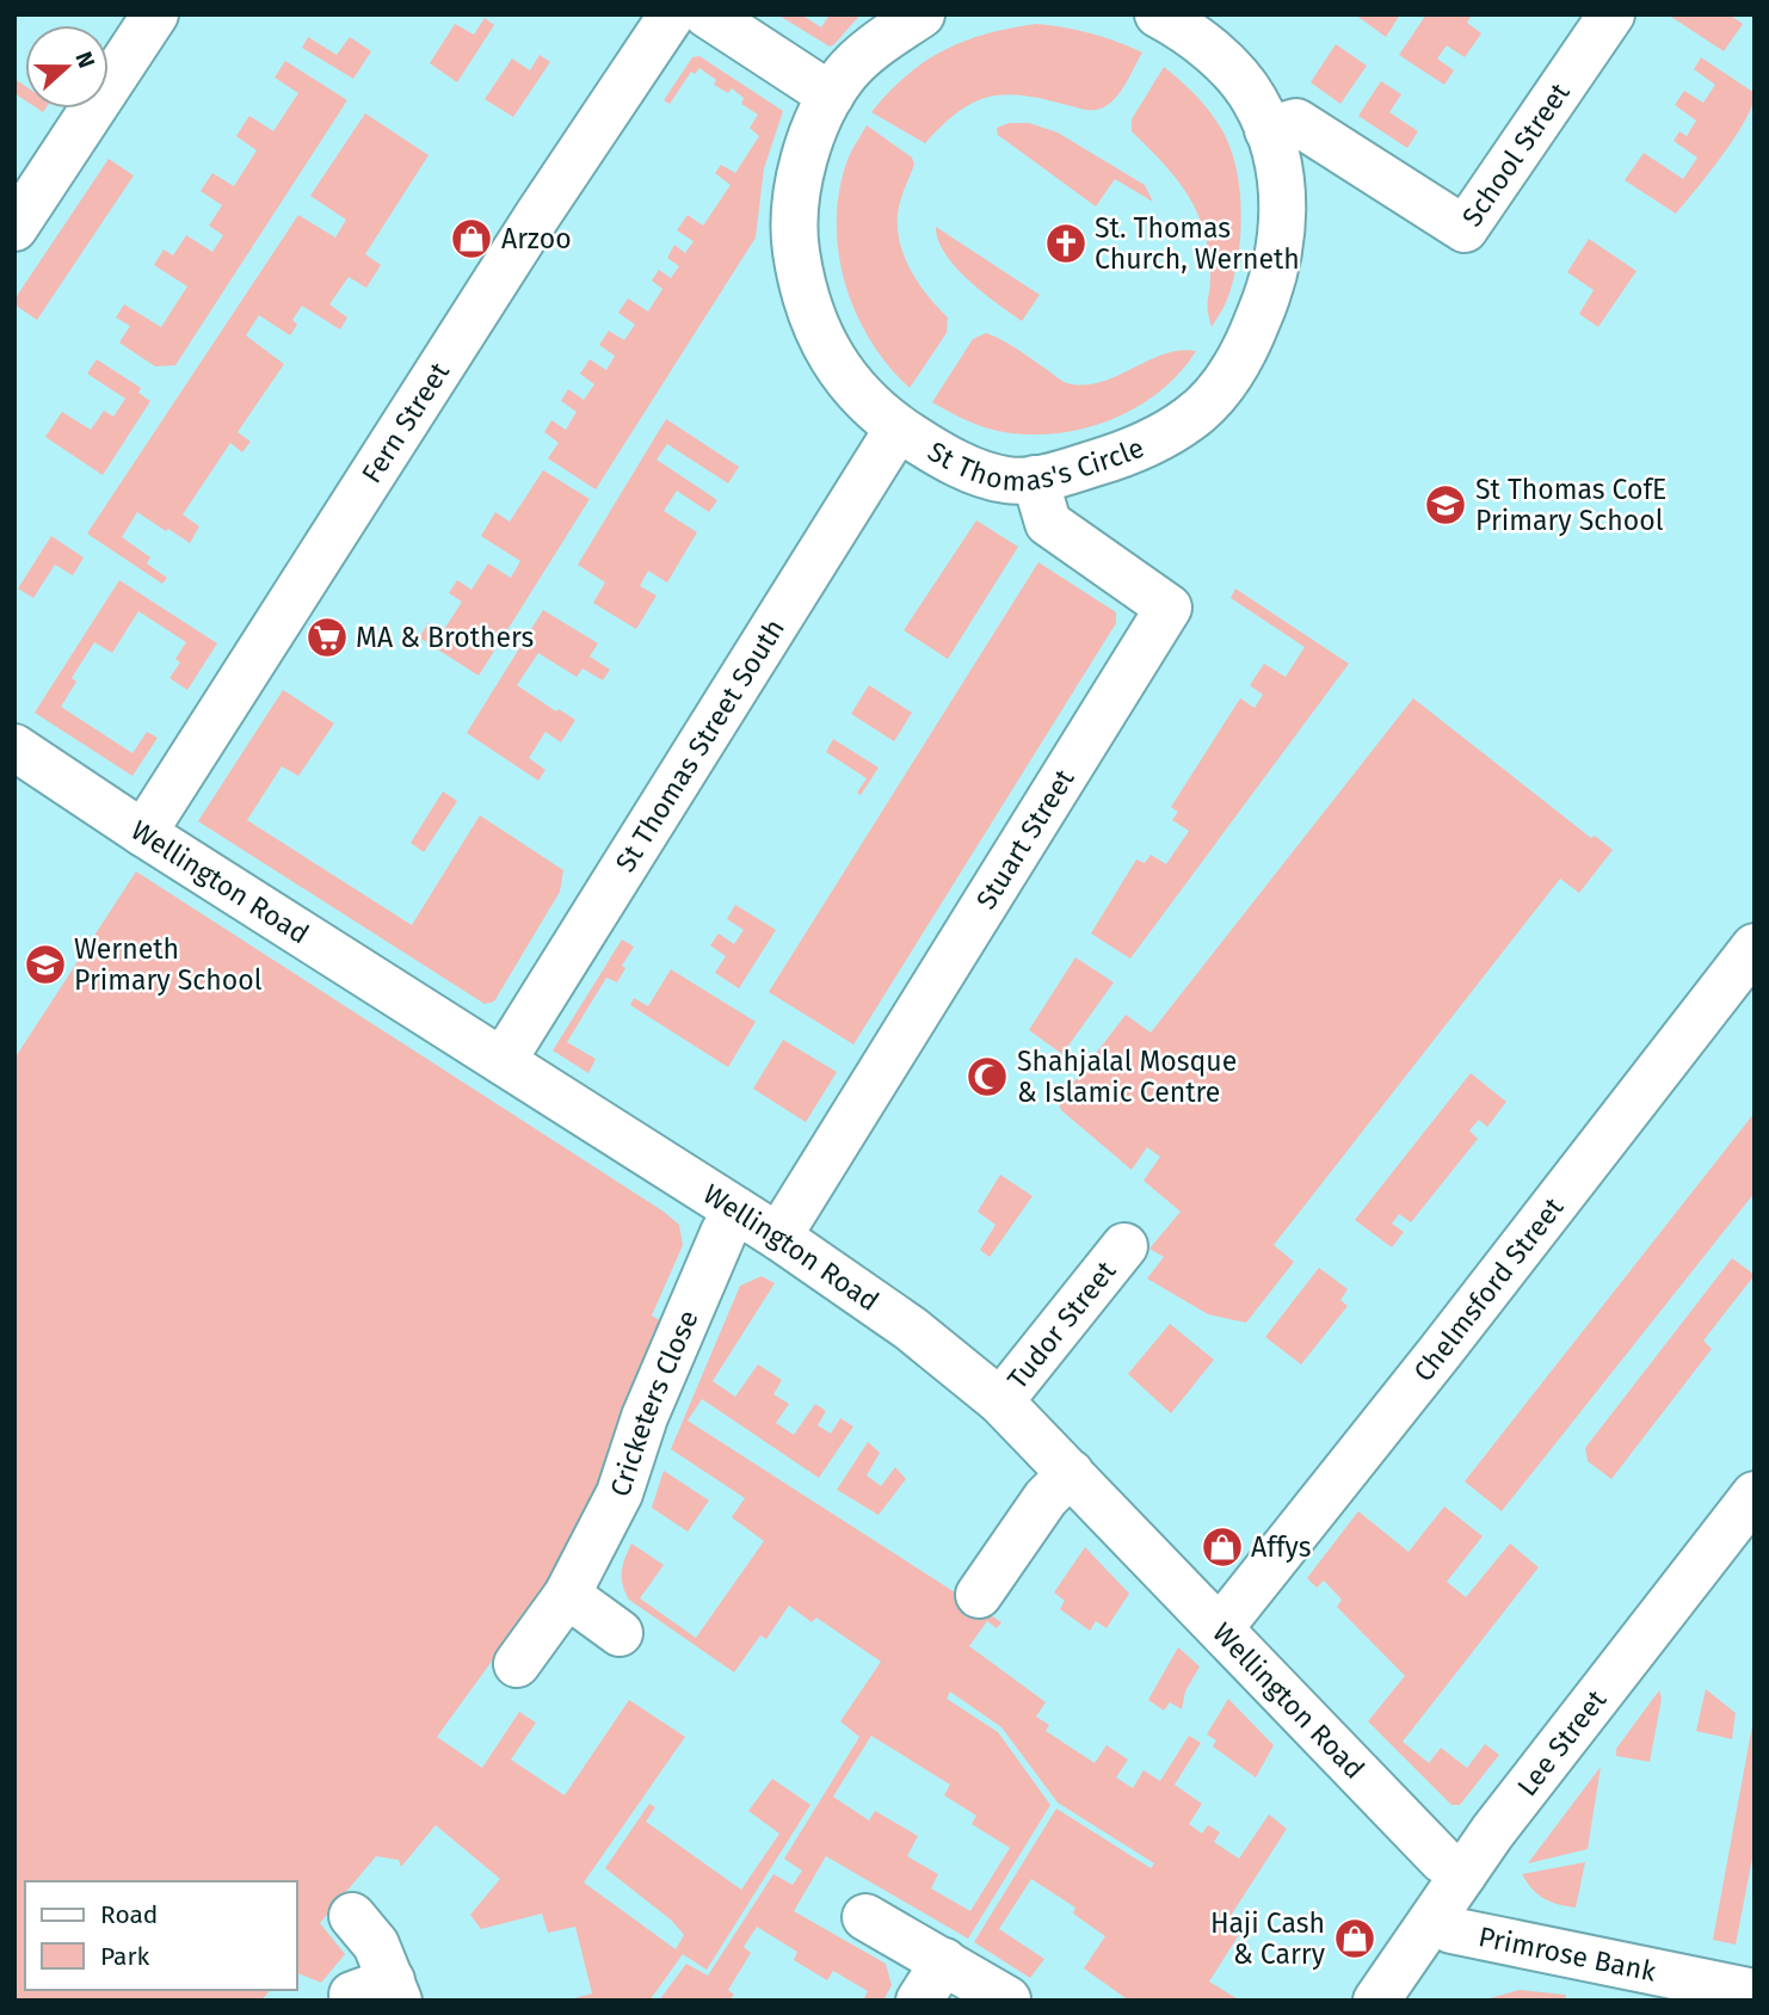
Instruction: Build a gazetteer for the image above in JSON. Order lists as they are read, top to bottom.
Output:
{
  "streets": {
    "street": [
      "School Street",
      "Fern Street",
      "St Thomas's Circle",
      "St Thomas Street South",
      "Stuart Street",
      "Wellington Road",
      "Chelmsford Street",
      "Tudor Street",
      "Cricketers Close",
      "Lee Street",
      "Primrose Bank"
    ]
  },
  "crossings": [
    ["School Street", "St Thomas's Circle"],
    ["Fern Street", "Wellington Road"],
    ["St Thomas's Circle", "St Thomas Street South"],
    ["St Thomas's Circle", "Stuart Street"],
    ["St Thomas Street South", "Wellington Road"],
    ["Stuart Street", "Wellington Road"],
    ["Wellington Road", "Chelmsford Street"],
    ["Wellington Road", "Tudor Street"],
    ["Wellington Road", "Cricketers Close"],
    ["Wellington Road", "Lee Street"],
    ["Lee Street", "Primrose Bank"]
  ],
  "places": {
    "shop": ["Arzoo", "Affys", "Haji Cash & Carry"],
    "church": ["St. Thomas Church, Werneth"],
    "school or university": ["St Thomas CofE Primary School", "Werneth Primary School"],
    "supermarket": ["MA & Brothers"],
    "mosque": ["Shahjalal Mosque & Islamic Centre"]
  },
  "legend": ["Road", "Park"],
  "north": "right"
}
